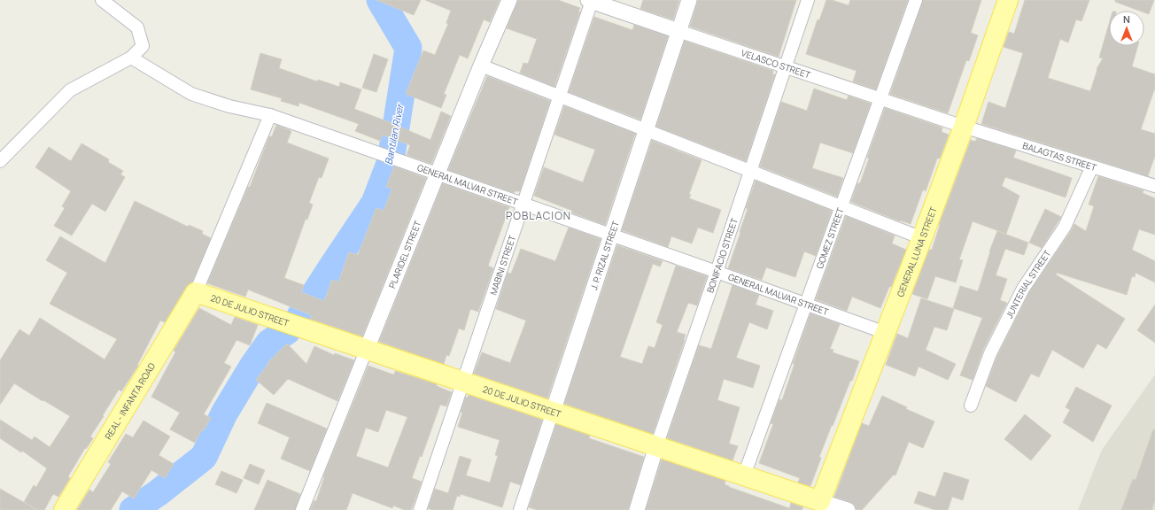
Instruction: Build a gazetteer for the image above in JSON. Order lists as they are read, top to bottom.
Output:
{
  "streets": {
    "main road": ["GENERAL LUNA STREET", "20 DE JULIO STREET", "REAL - INFANTA ROAD"],
    "street": [
      "VELASCO STREET",
      "BALAGTAS STREET",
      "GENERAL MALVAR STREET",
      "GOMEZ STREET",
      "PLARIDEL STREET",
      "J. P. RIZAL STREET",
      "BONIFACIO STREET",
      "MABINI STREET",
      "JUNTERIAL STREET"
    ]
  },
  "crossings": [
    ["VELASCO STREET", "BALAGTAS STREET"],
    ["VELASCO STREET", "GOMEZ STREET"],
    ["VELASCO STREET", "GENERAL LUNA STREET"],
    ["VELASCO STREET", "J. P. RIZAL STREET"],
    ["VELASCO STREET", "BONIFACIO STREET"],
    ["VELASCO STREET", "MABINI STREET"],
    ["BALAGTAS STREET", "GENERAL LUNA STREET"],
    ["BALAGTAS STREET", "JUNTERIAL STREET"],
    ["GENERAL MALVAR STREET", "GOMEZ STREET"],
    ["GENERAL MALVAR STREET", "GENERAL LUNA STREET"],
    ["GENERAL MALVAR STREET", "PLARIDEL STREET"],
    ["GENERAL MALVAR STREET", "J. P. RIZAL STREET"],
    ["GENERAL MALVAR STREET", "BONIFACIO STREET"],
    ["GENERAL MALVAR STREET", "MABINI STREET"],
    ["GOMEZ STREET", "20 DE JULIO STREET"],
    ["GENERAL LUNA STREET", "20 DE JULIO STREET"],
    ["PLARIDEL STREET", "20 DE JULIO STREET"],
    ["J. P. RIZAL STREET", "20 DE JULIO STREET"],
    ["BONIFACIO STREET", "20 DE JULIO STREET"],
    ["MABINI STREET", "20 DE JULIO STREET"],
    ["20 DE JULIO STREET", "REAL - INFANTA ROAD"]
  ],
  "districts": ["POBLACION"],
  "water": ["Bantilan River"],
  "north": "top"
}
